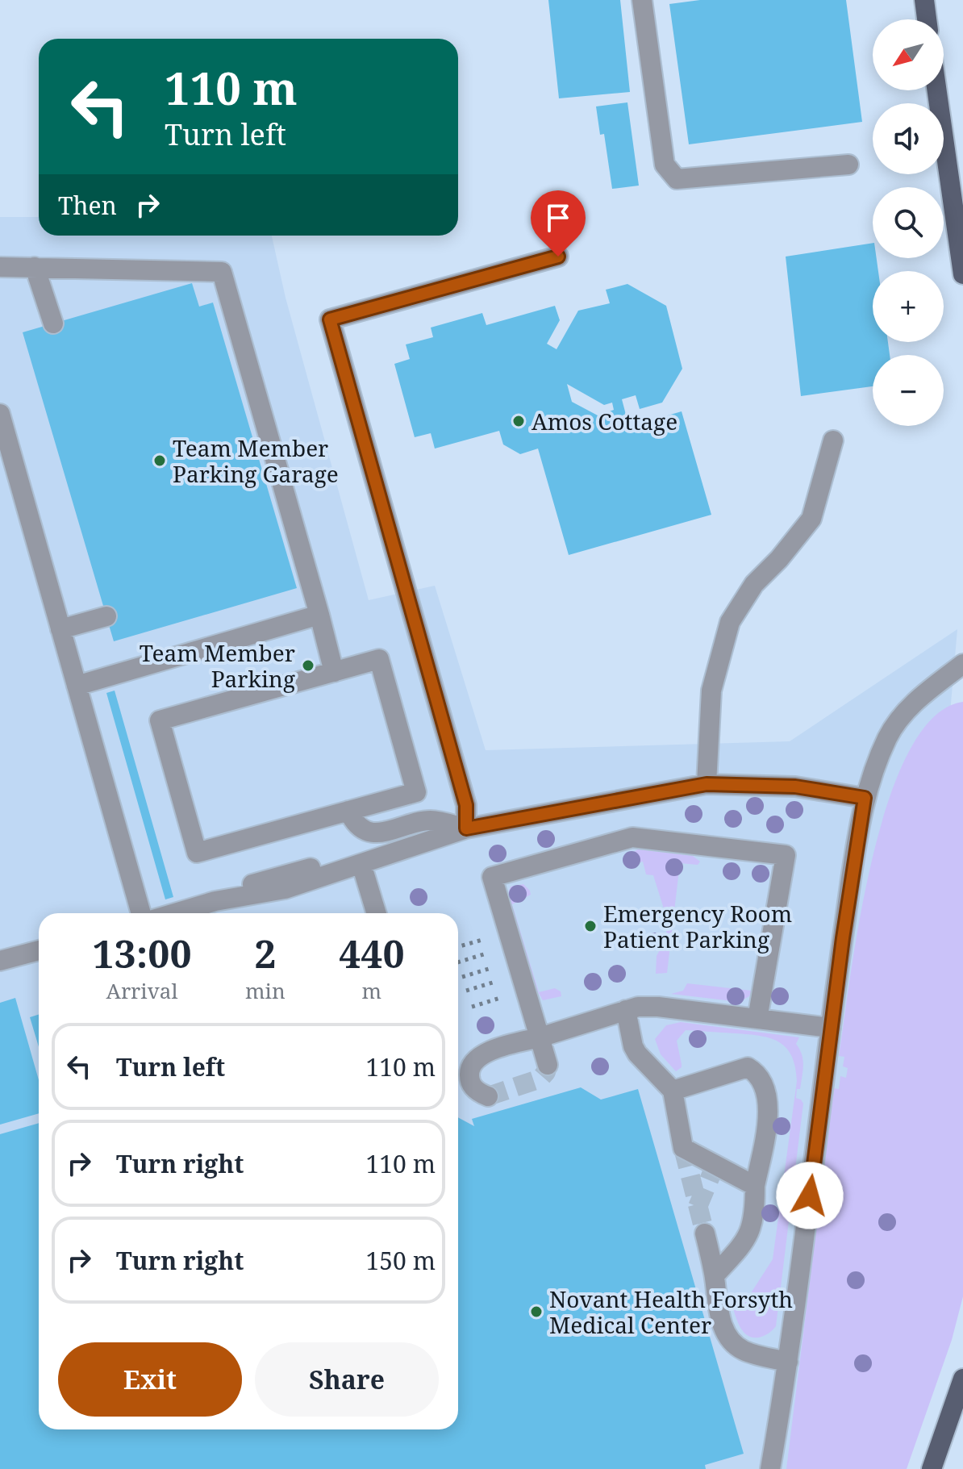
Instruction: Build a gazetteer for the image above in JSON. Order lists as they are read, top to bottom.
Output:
{
  "places": [
    "Amos Cottage",
    "Team Member Parking Garage",
    "Team Member Parking",
    "Emergency Room Patient Parking",
    "Novant Health Forsyth Medical Center"
  ],
  "north": "bottom left",
  "page": {
    "map_buttons": ["+", "−"],
    "turn": ["110 m", "Turn left"],
    "then": "Then",
    "eta": [
      "13:00",
      "Arrival",
      "2",
      "min",
      "440",
      "m"
    ],
    "list": [
      {
        "name": "Turn left",
        "value": "110 m"
      },
      {
        "name": "Turn right",
        "value": "110 m"
      },
      {
        "name": "Turn right",
        "value": "150 m"
      }
    ],
    "buttons": ["Exit", "Share"]
  }
}
